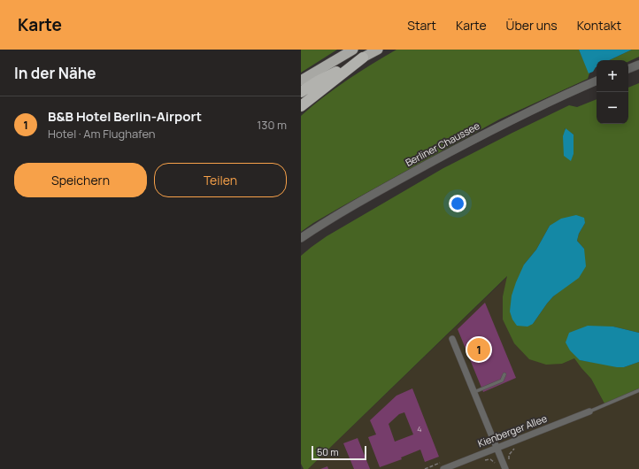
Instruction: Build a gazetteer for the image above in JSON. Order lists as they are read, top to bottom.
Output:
{
  "streets": {
    "street": ["Berliner Chaussee", "Kienberger Allee"]
  },
  "house_numbers": ["4"],
  "scale_bar": "50 m",
  "page": {
    "header": "Karte",
    "nav": [
      "Start",
      "Karte",
      "Über uns",
      "Kontakt"
    ],
    "heading": "In der Nähe",
    "map_buttons": ["+", "−"],
    "list": [
      {
        "mark": "1",
        "name": "B&B Hotel Berlin-Airport",
        "note": "Hotel · Am Flughafen",
        "value": "130 m"
      }
    ],
    "buttons": ["Speichern", "Teilen"],
    "pins": "1",
    "scale": "50 m"
  }
}
